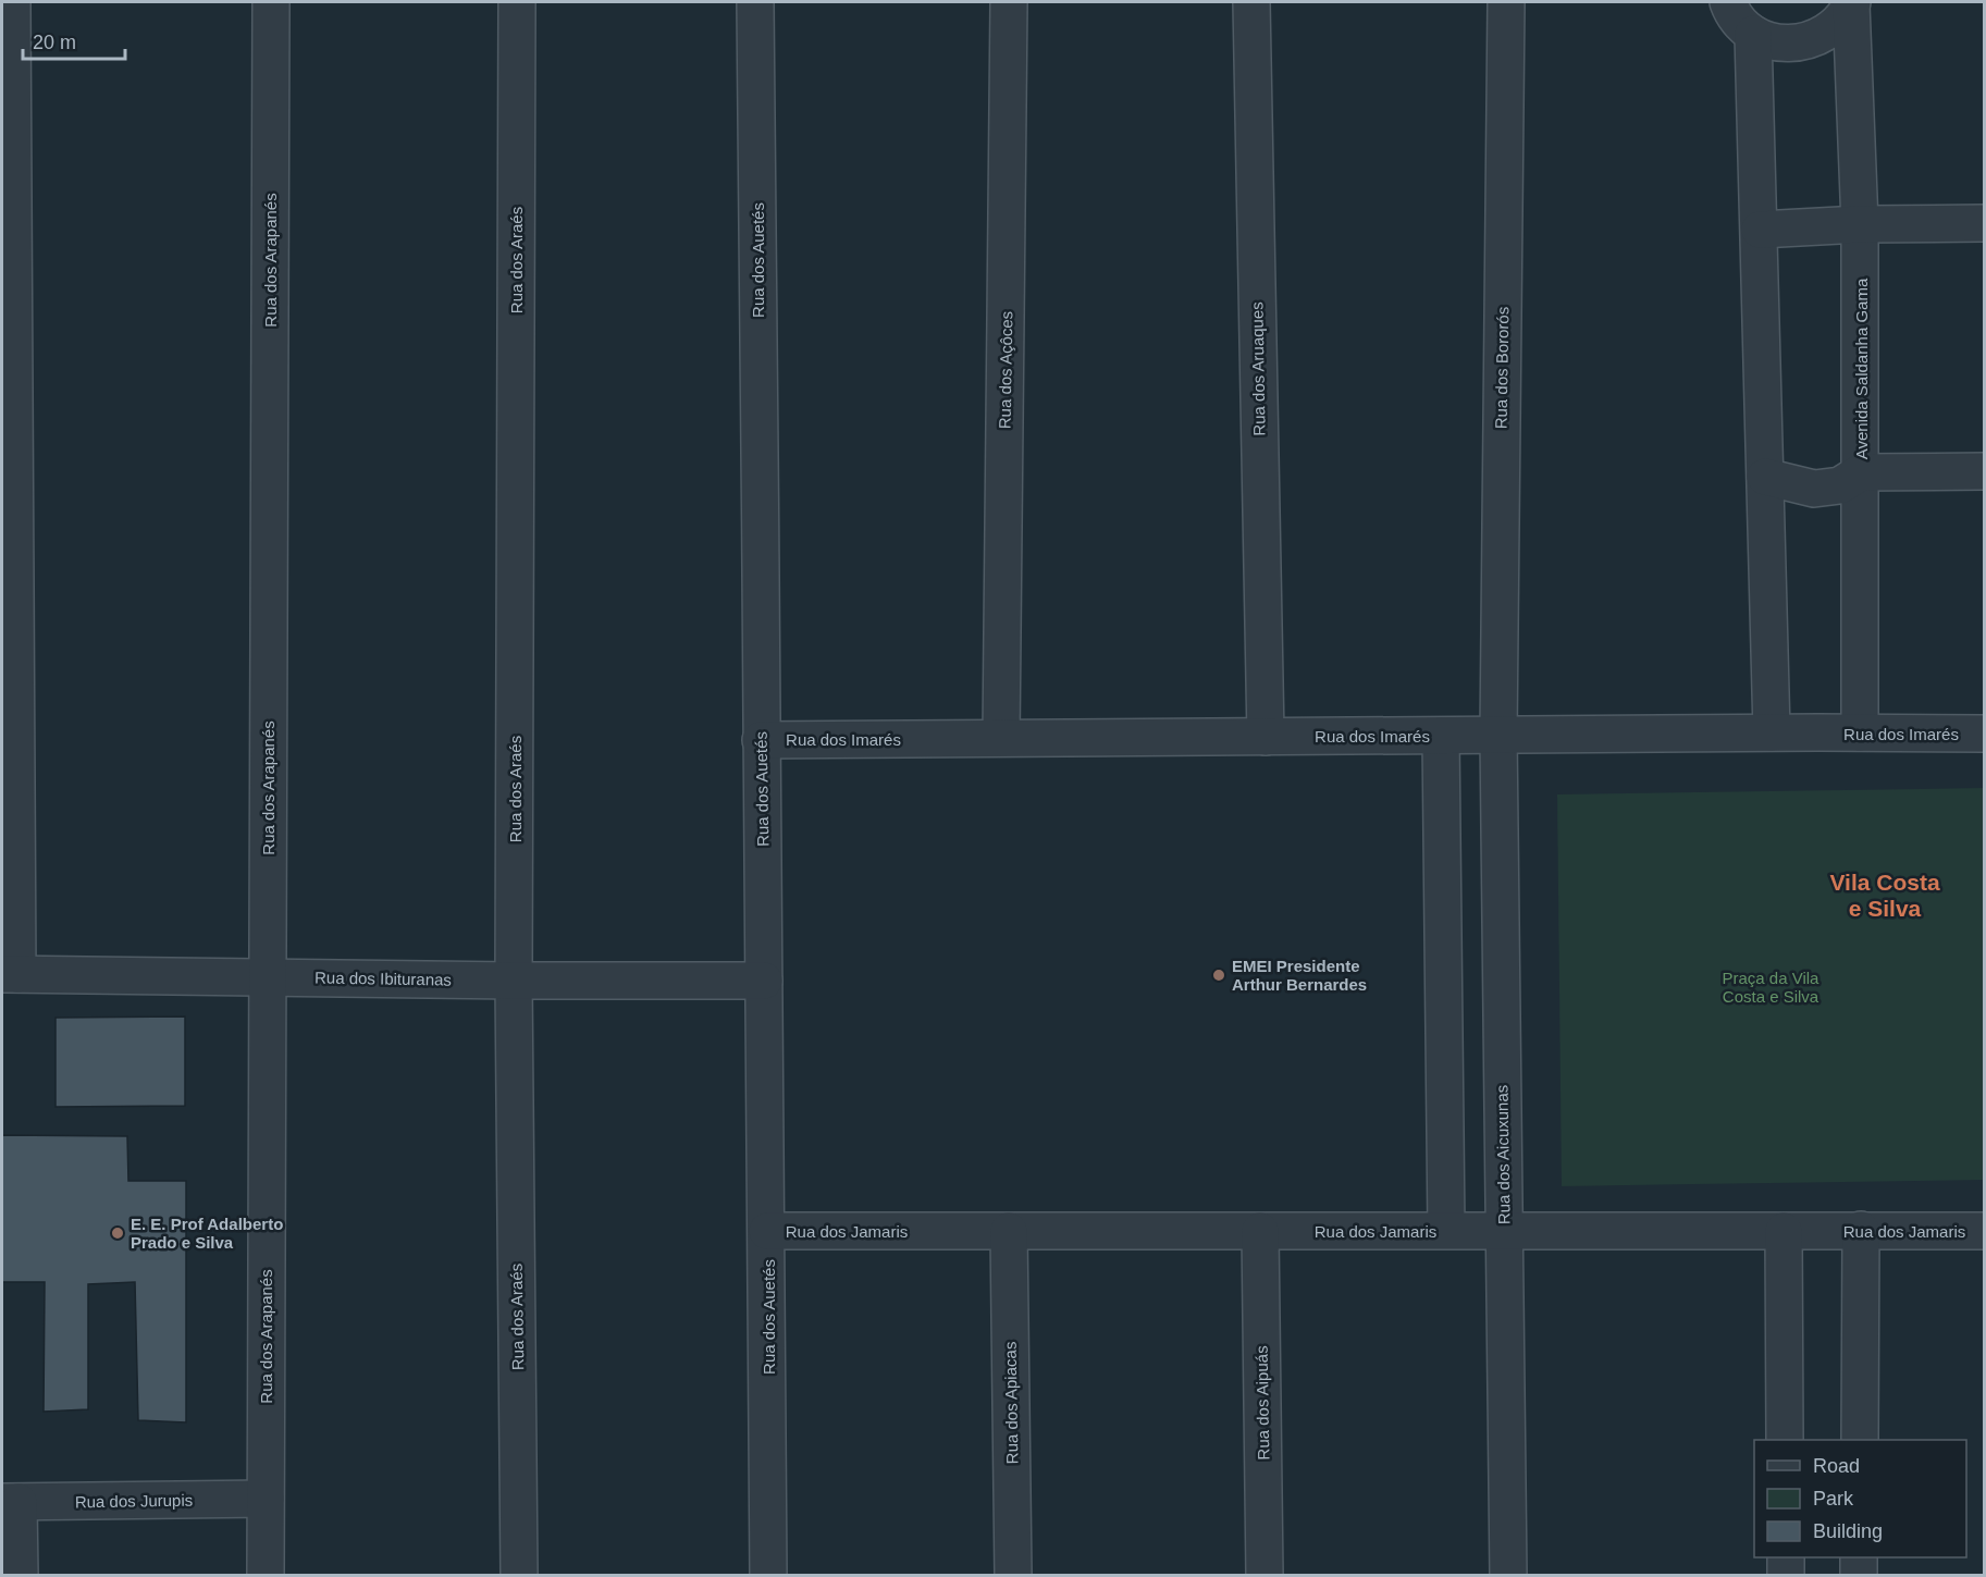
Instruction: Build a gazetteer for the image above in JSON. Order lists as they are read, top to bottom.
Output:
{
  "streets": {
    "street": [
      "Rua dos Arapanés",
      "Rua dos Araés",
      "Rua dos Auetés",
      "Rua dos Bororós",
      "Rua dos Aruaques",
      "Avenida Saldanha Gama",
      "Rua dos Açôces",
      "Rua dos Imarés",
      "Rua dos Ibituranas",
      "Rua dos Aicuxunas",
      "Rua dos Jamaris",
      "Rua dos Apiacas",
      "Rua dos Aipuás",
      "Rua dos Jurupis"
    ]
  },
  "crossings": [
    ["Rua dos Arapanés", "Rua dos Ibituranas"],
    ["Rua dos Arapanés", "Rua dos Jurupis"],
    ["Rua dos Araés", "Rua dos Ibituranas"],
    ["Rua dos Auetés", "Rua dos Imarés"],
    ["Rua dos Auetés", "Rua dos Ibituranas"],
    ["Rua dos Auetés", "Rua dos Jamaris"],
    ["Rua dos Bororós", "Rua dos Imarés"],
    ["Rua dos Bororós", "Rua dos Aicuxunas"],
    ["Rua dos Aruaques", "Rua dos Imarés"],
    ["Avenida Saldanha Gama", "Rua dos Imarés"],
    ["Rua dos Açôces", "Rua dos Imarés"],
    ["Rua dos Imarés", "Rua dos Aicuxunas"],
    ["Rua dos Aicuxunas", "Rua dos Jamaris"],
    ["Rua dos Jamaris", "Rua dos Apiacas"],
    ["Rua dos Jamaris", "Rua dos Aipuás"]
  ],
  "districts": ["Vila Costa e Silva"],
  "parks": ["Praça da Vila Costa e Silva"],
  "places": ["EMEI Presidente Arthur Bernardes", "E. E. Prof Adalberto Prado e Silva"],
  "legend": ["Road", "Park", "Building"],
  "scale_bar": "20 m"
}
